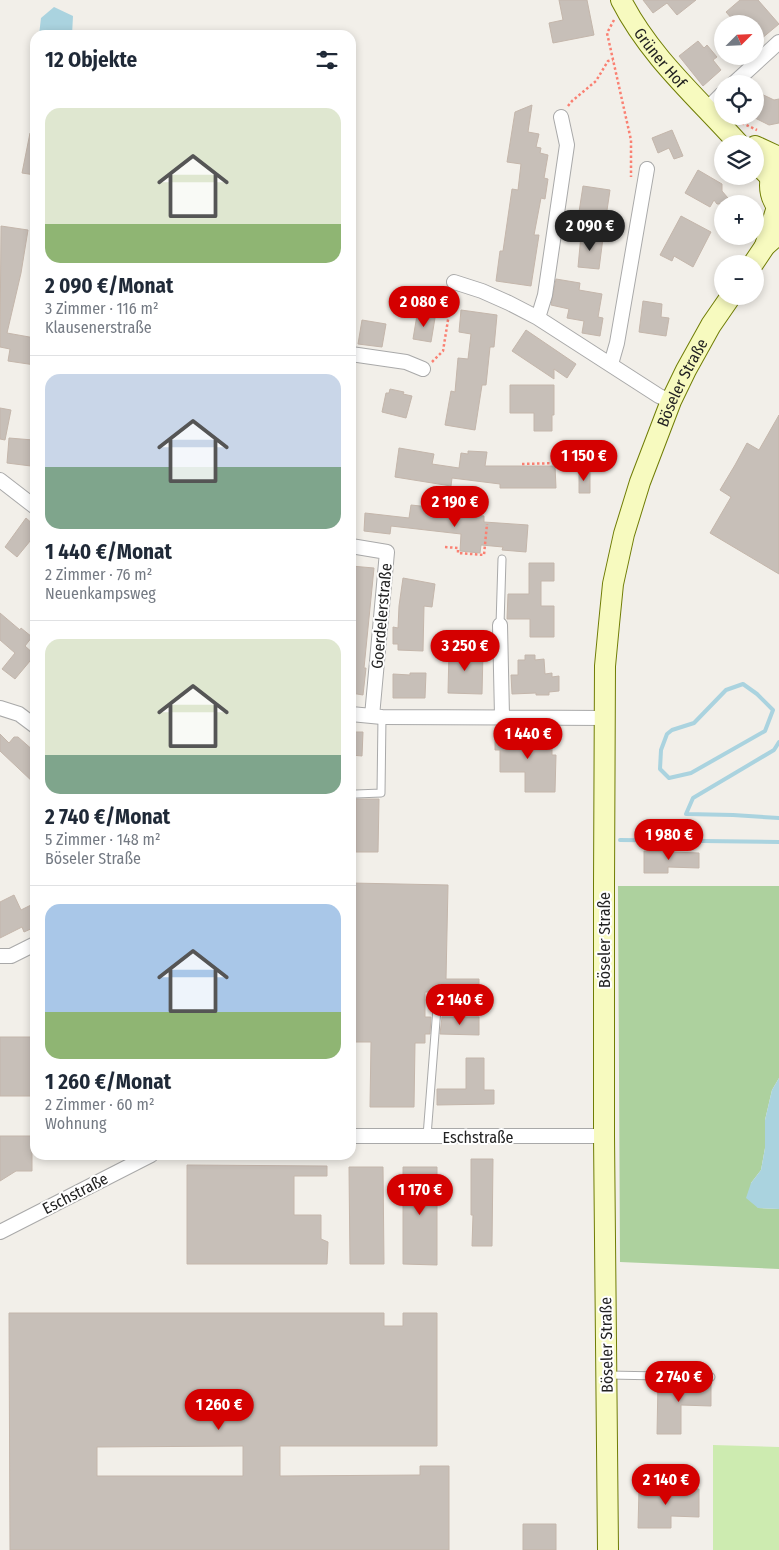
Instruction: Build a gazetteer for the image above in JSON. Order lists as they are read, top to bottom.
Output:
{
  "streets": {
    "main road": ["Grüner Hof", "Böseler Straße"],
    "street": ["Goerdelerstraße", "Eschstraße"]
  },
  "crossings": [
    ["Böseler Straße", "Eschstraße"]
  ],
  "north": "top right",
  "page": {
    "map_buttons": ["+", "−"],
    "heading": "12 Objekte",
    "list": [
      {
        "name": "2 090 €/Monat",
        "note": "3 Zimmer · 116 m² · Klausenerstraße"
      },
      {
        "name": "1 440 €/Monat",
        "note": "2 Zimmer · 76 m² · Neuenkampsweg"
      },
      {
        "name": "2 740 €/Monat",
        "note": "5 Zimmer · 148 m² · Böseler Straße"
      },
      {
        "name": "1 260 €/Monat",
        "note": "2 Zimmer · 60 m² · Wohnung"
      }
    ],
    "price": [
      "2 090 €",
      "2 080 €",
      "1 150 €",
      "2 190 €",
      "3 250 €",
      "1 440 €",
      "1 980 €",
      "2 140 €",
      "1 170 €",
      "2 740 €",
      "1 260 €",
      "2 140 €"
    ]
  }
}
